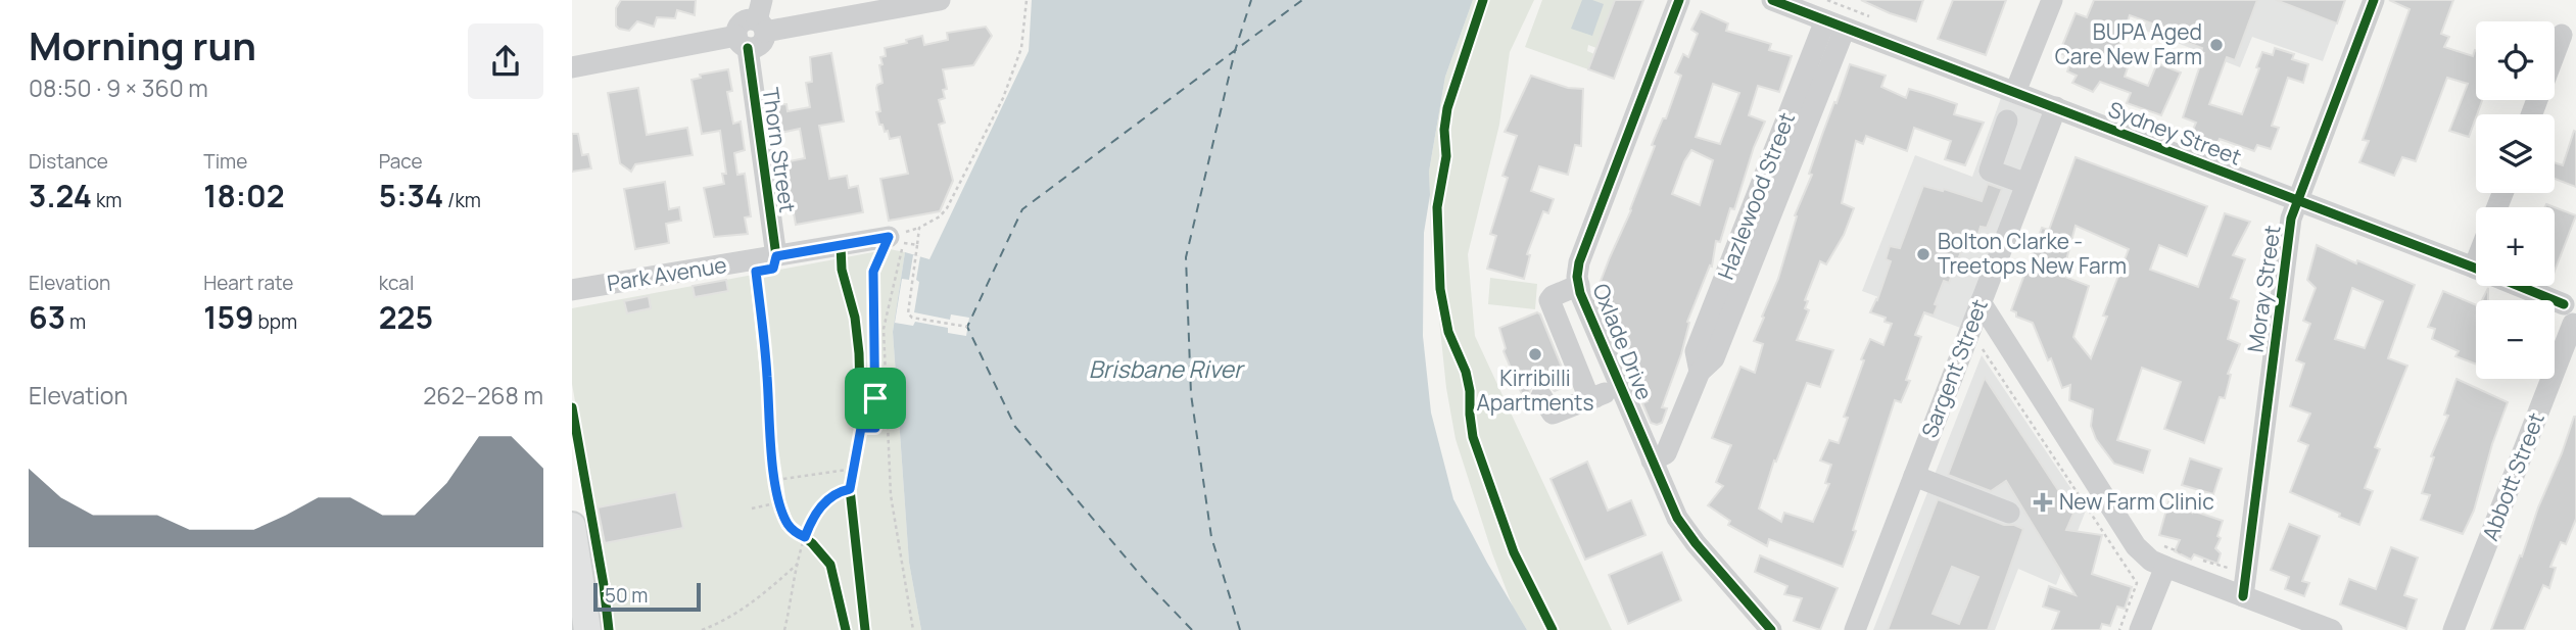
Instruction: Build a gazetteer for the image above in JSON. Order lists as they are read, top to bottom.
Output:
{
  "streets": {
    "street": [
      "Sydney Street",
      "Thorn Street",
      "Hazlewood Street",
      "Park Avenue",
      "Moray Street",
      "Oxlade Drive",
      "Sargent Street",
      "Abbott Street"
    ]
  },
  "crossings": [
    ["Sydney Street", "Hazlewood Street"],
    ["Sydney Street", "Moray Street"],
    ["Sydney Street", "Sargent Street"],
    ["Sydney Street", "Abbott Street"],
    ["Thorn Street", "Park Avenue"],
    ["Hazlewood Street", "Oxlade Drive"]
  ],
  "water": ["Brisbane River"],
  "places": {
    "other": ["BUPA Aged Care New Farm", "Bolton Clarke - Treetops New Farm", "Kirribilli Apartments"],
    "health": ["New Farm Clinic"]
  },
  "scale_bar": "50 m",
  "page": {
    "heading": ["Morning run", "08:50 · 9 × 360 m"],
    "map_buttons": ["+", "−"],
    "stats": [
      ["Distance", "3.24 km"],
      ["Time", "18:02"],
      ["Pace", "5:34 /km"],
      ["Elevation", "63 m"],
      ["Heart rate", "159 bpm"],
      ["kcal", "225"]
    ],
    "chart": ["Elevation", "262–268 m"],
    "scale": "50 m"
  }
}
